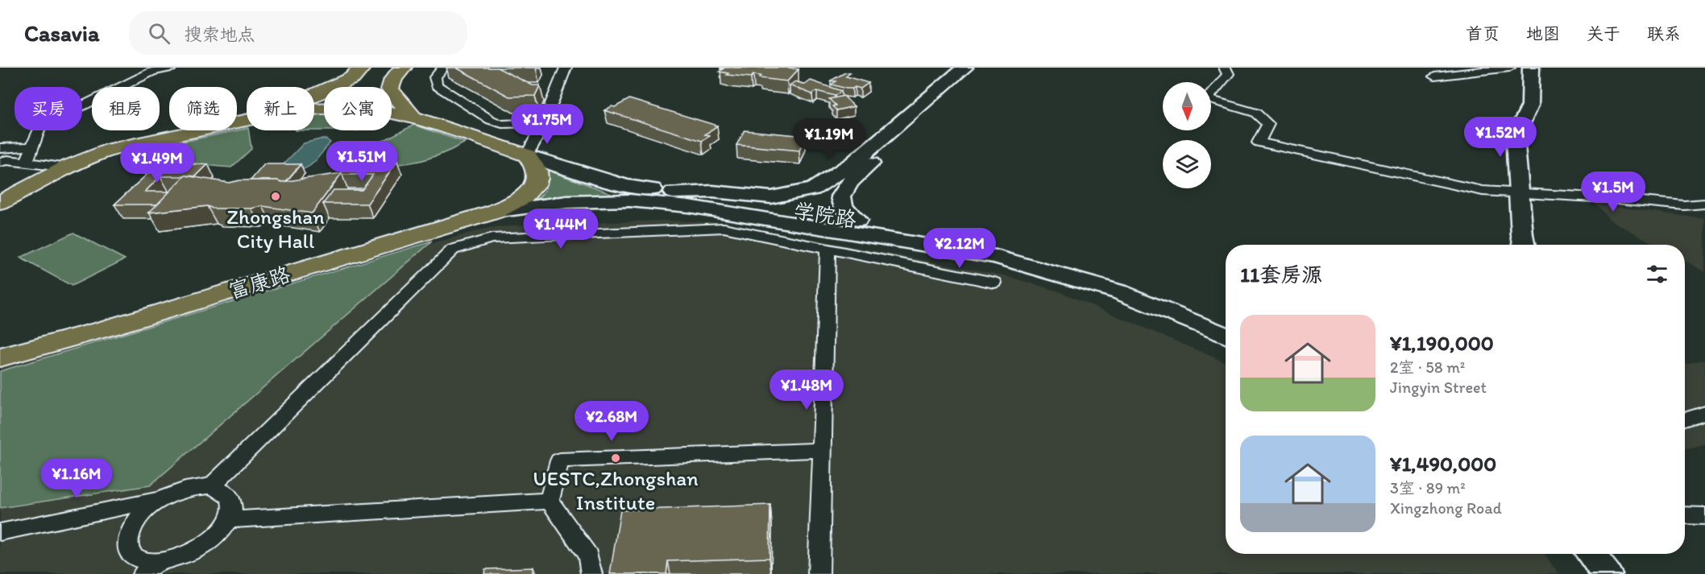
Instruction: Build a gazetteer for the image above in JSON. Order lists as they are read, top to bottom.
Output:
{
  "streets": {
    "main road": ["学院路", "富康路"]
  },
  "crossings": [
    ["学院路", "富康路"]
  ],
  "places": ["Zhongshan City Hall", "UESTC,Zhongshan Institute"],
  "north": "bottom",
  "page": {
    "header": "Casavia",
    "search": "搜索地点",
    "nav": [
      "首页",
      "地图",
      "关于",
      "联系"
    ],
    "chip": [
      "买房",
      "租房",
      "筛选",
      "新上",
      "公寓"
    ],
    "price": [
      "¥1.75M",
      "¥1.52M",
      "¥1.19M",
      "¥1.51M",
      "¥1.49M",
      "¥1.5M",
      "¥1.44M",
      "¥2.12M",
      "¥1.48M",
      "¥2.68M",
      "¥1.16M"
    ],
    "heading": "11套房源",
    "list": [
      {
        "name": "¥1,190,000",
        "note": "2室 · 58 m² · Jingyin Street"
      },
      {
        "name": "¥1,490,000",
        "note": "3室 · 89 m² · Xingzhong Road"
      }
    ]
  }
}
